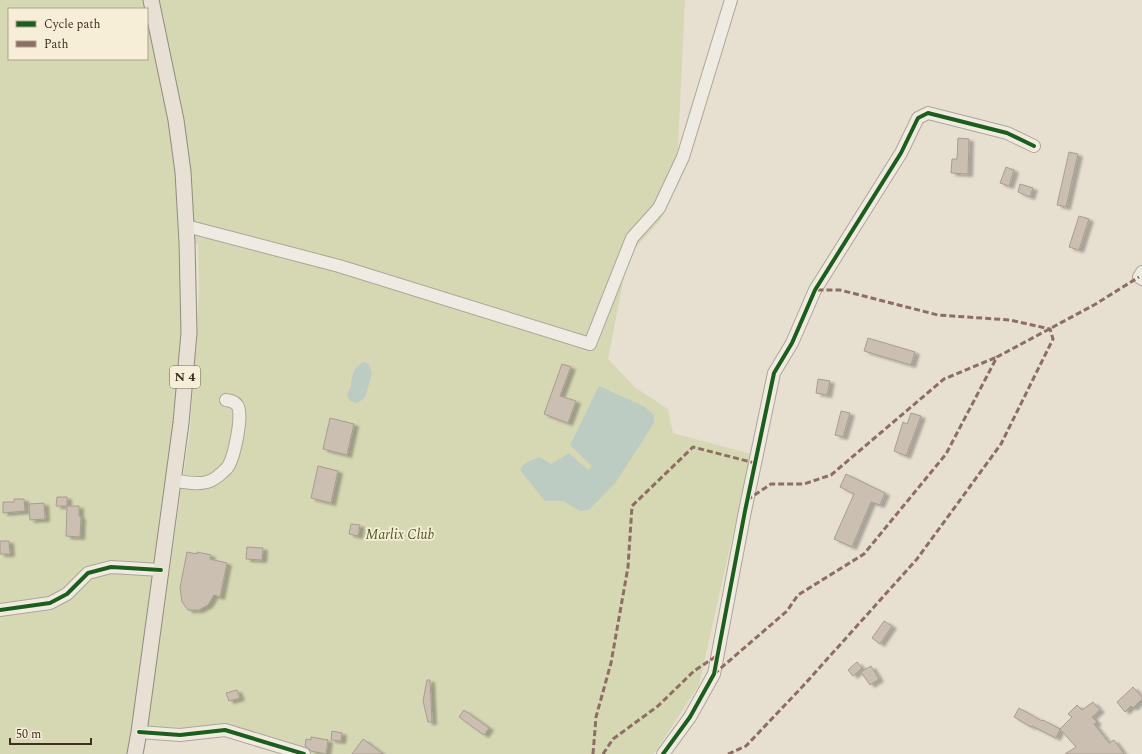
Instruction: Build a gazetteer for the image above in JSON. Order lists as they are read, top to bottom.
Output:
{
  "streets": {
    "main road": ["N 4"]
  },
  "parks": ["Marlix Club"],
  "legend": ["Cycle path", "Path"],
  "scale_bar": "50 m"
}
